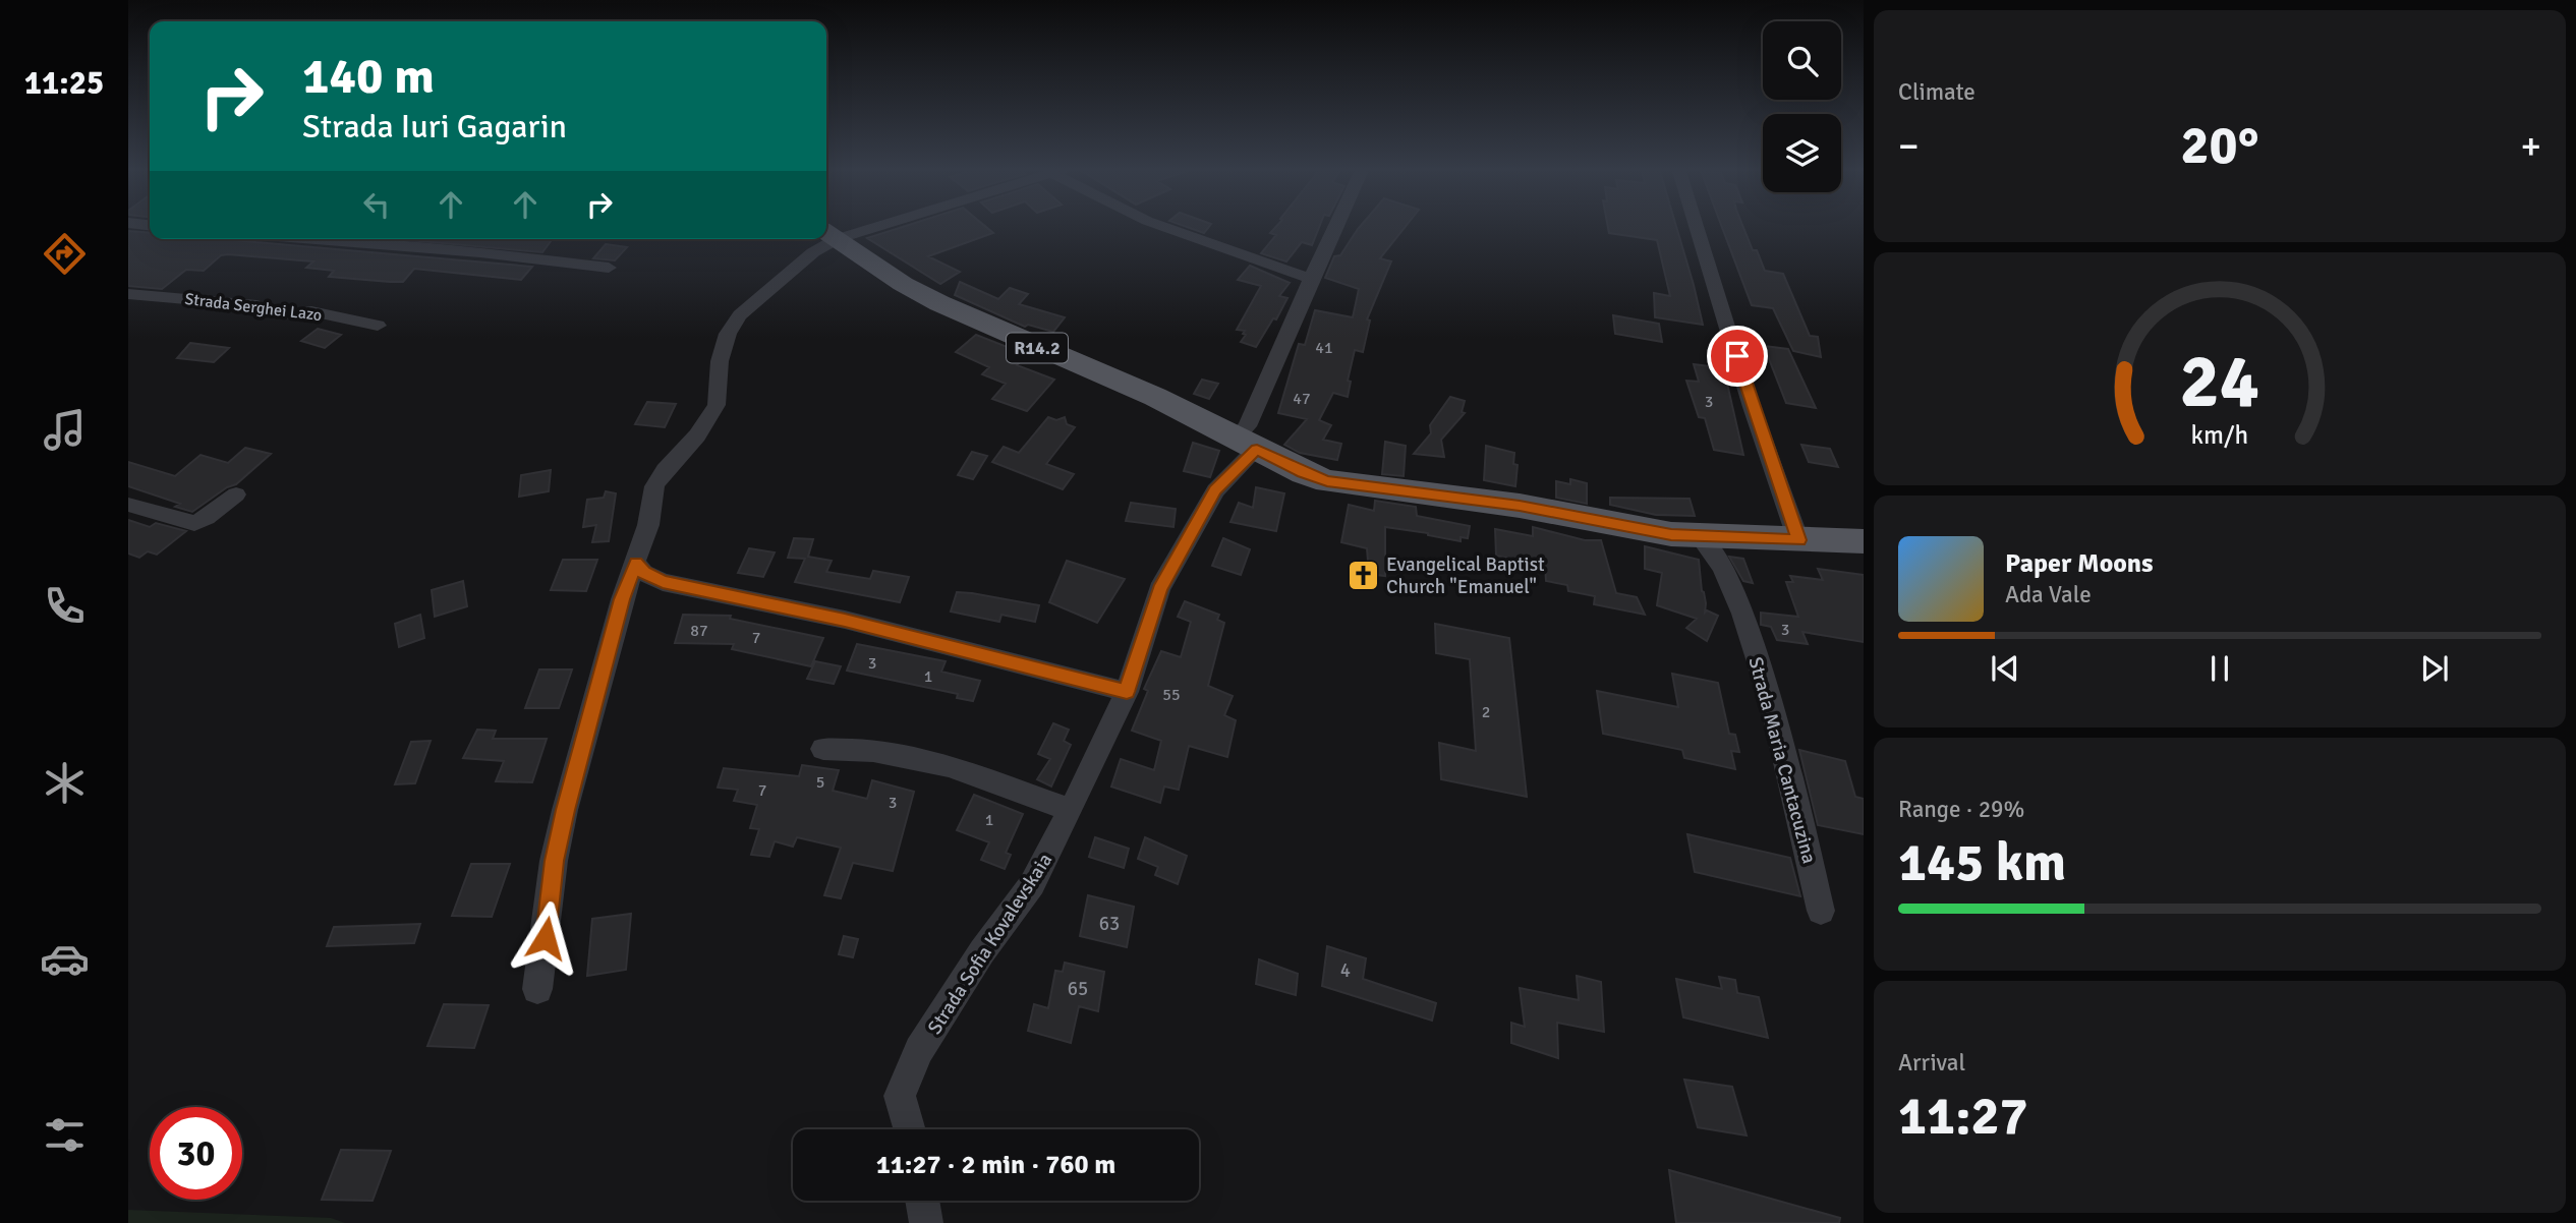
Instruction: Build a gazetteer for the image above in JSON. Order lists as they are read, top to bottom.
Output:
{
  "streets": {
    "main road": ["R14.2"],
    "street": ["Strada Serghei Lazo", "Strada Maria Cantacuzina", "Strada Sofia Kovalevskaia"]
  },
  "crossings": [
    ["R14.2", "Strada Maria Cantacuzina"],
    ["R14.2", "Strada Sofia Kovalevskaia"]
  ],
  "places": {
    "church": ["Evangelical Baptist Church \"Emanuel\""]
  },
  "house_numbers": [
    "41",
    "47",
    "3",
    "3",
    "87",
    "7",
    "3",
    "1",
    "55",
    "2",
    "5",
    "7",
    "3",
    "1",
    "63",
    "4",
    "65"
  ],
  "page": {
    "tabs": "11:25",
    "tile": [
      "Climate",
      ["Range · 29%", "145 km"],
      ["Arrival", "11:27"]
    ],
    "turn": ["140 m", "Strada Iuri Gagarin"],
    "heat": ["−", "20°", "+"],
    "song": ["Paper Moons", "Ada Vale"],
    "limit": "30",
    "trip": "11:27 · 2 min · 760 m",
    "gauge": ["24", "km/h"]
  }
}
